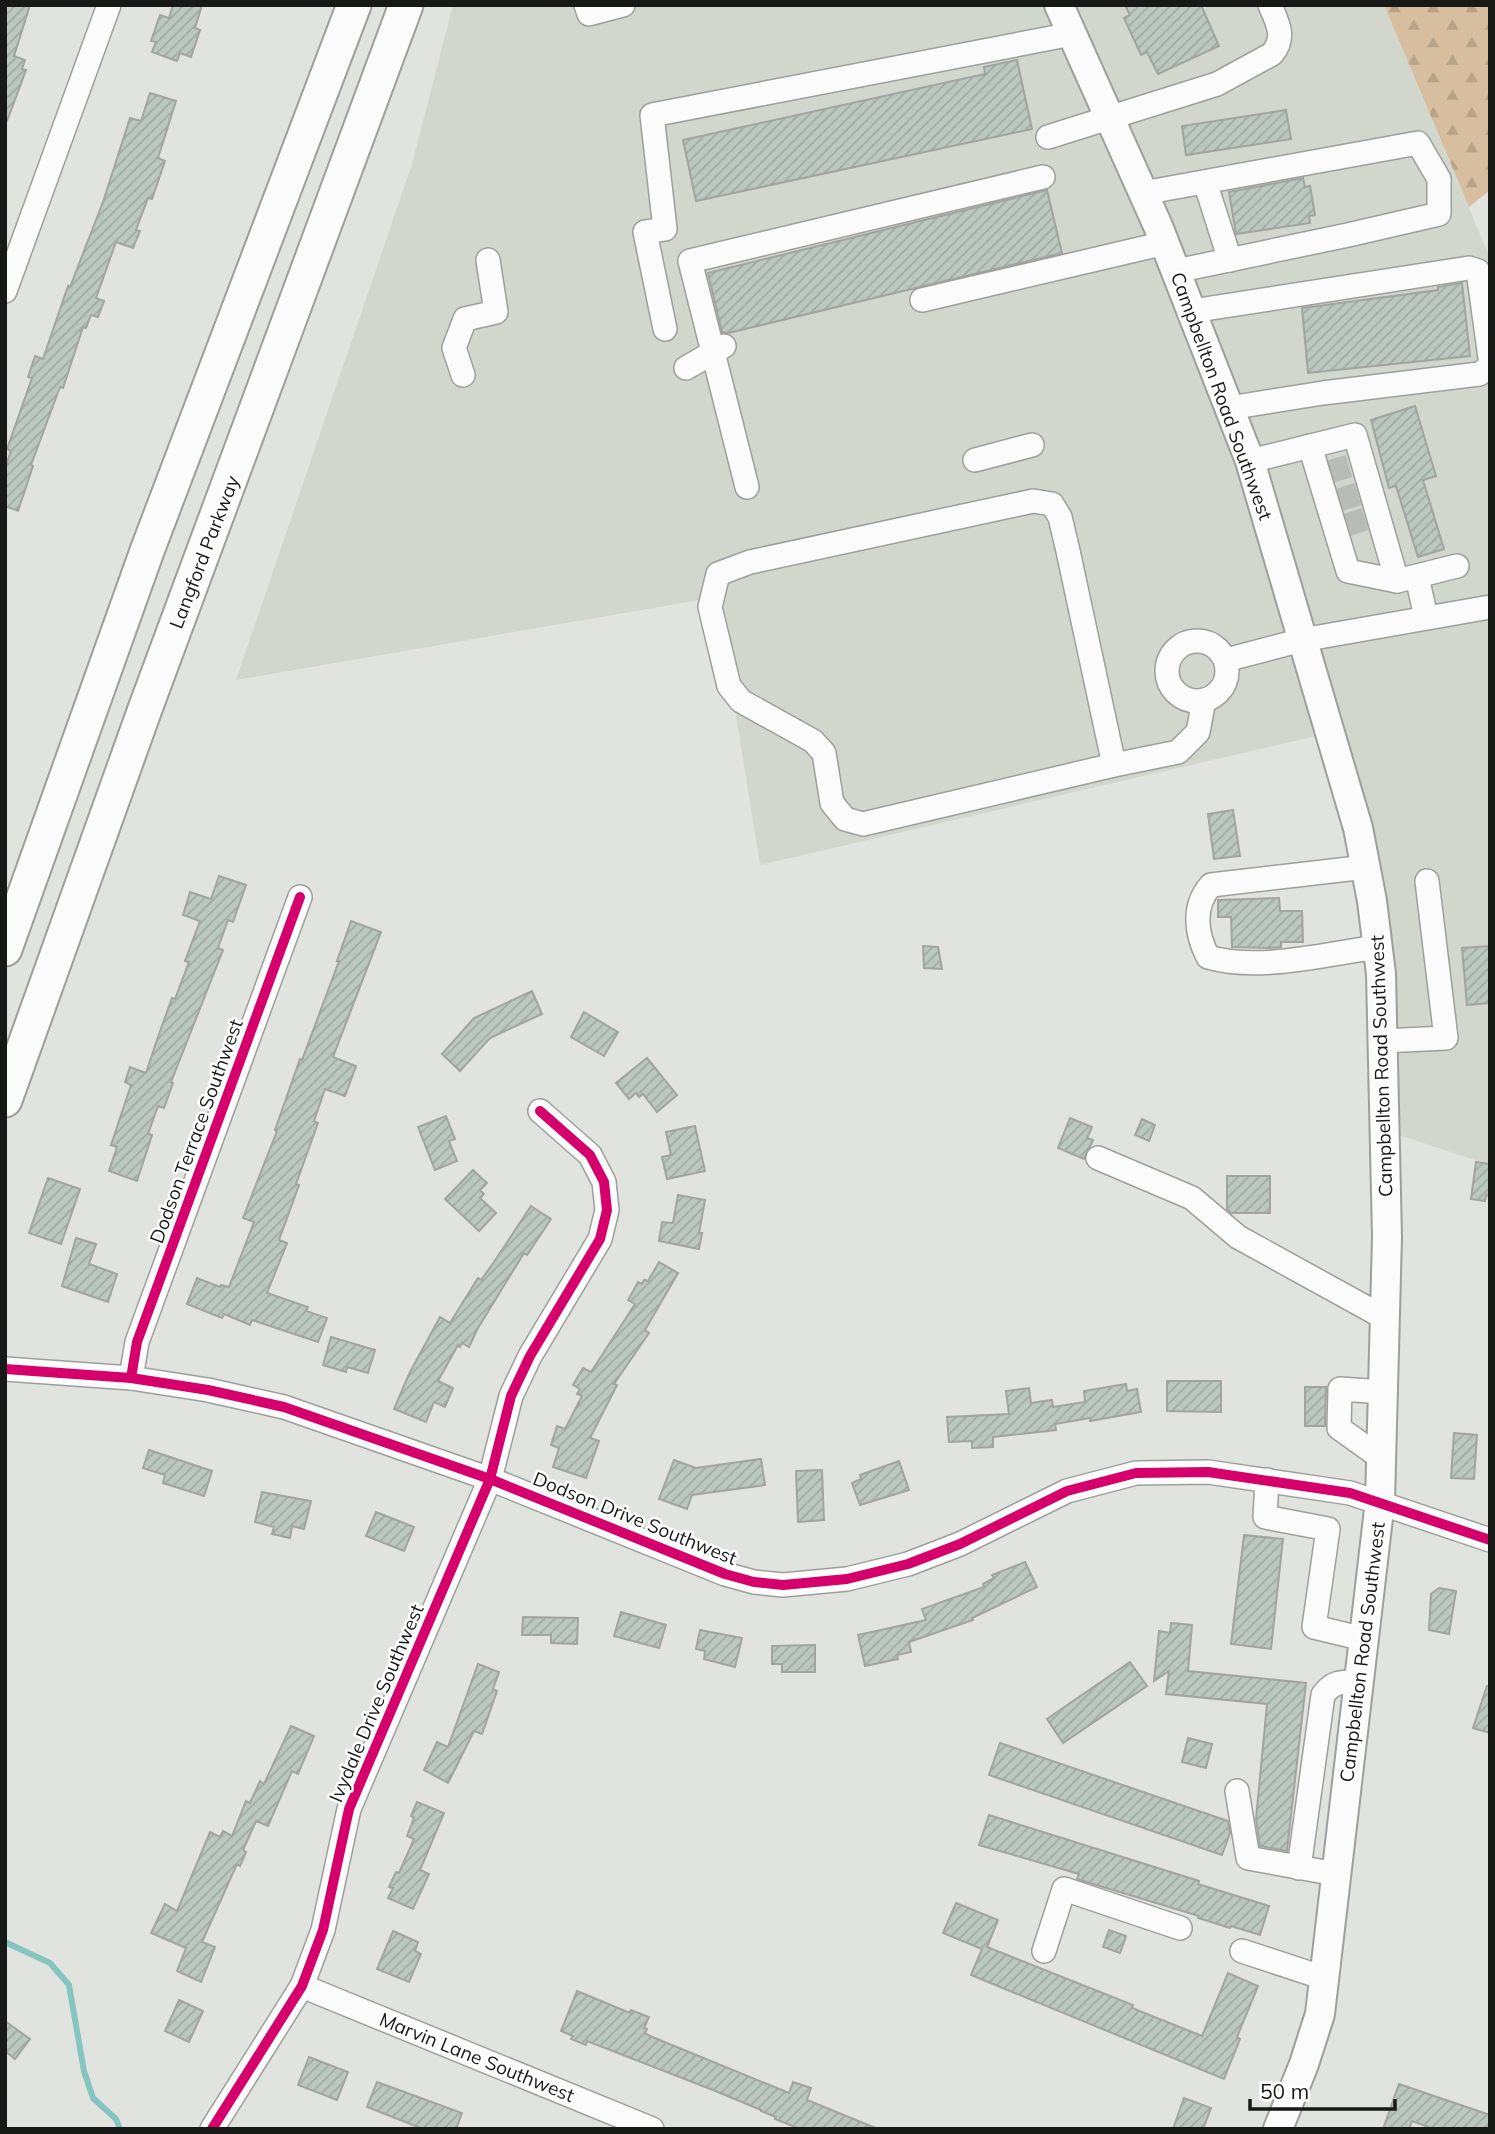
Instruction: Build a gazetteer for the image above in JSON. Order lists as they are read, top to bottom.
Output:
{
  "streets": {
    "highway": ["Langford Parkway"],
    "main road": ["Campbellton Road Southwest"],
    "street": [
      "Dodson Terrace Southwest",
      "Dodson Drive Southwest",
      "Ivydale Drive Southwest",
      "Marvin Lane Southwest"
    ]
  },
  "crossings": [
    ["Campbellton Road Southwest", "Dodson Drive Southwest"],
    ["Dodson Terrace Southwest", "Dodson Drive Southwest"],
    ["Dodson Drive Southwest", "Ivydale Drive Southwest"],
    ["Ivydale Drive Southwest", "Marvin Lane Southwest"]
  ],
  "scale_bar": "50 m"
}
